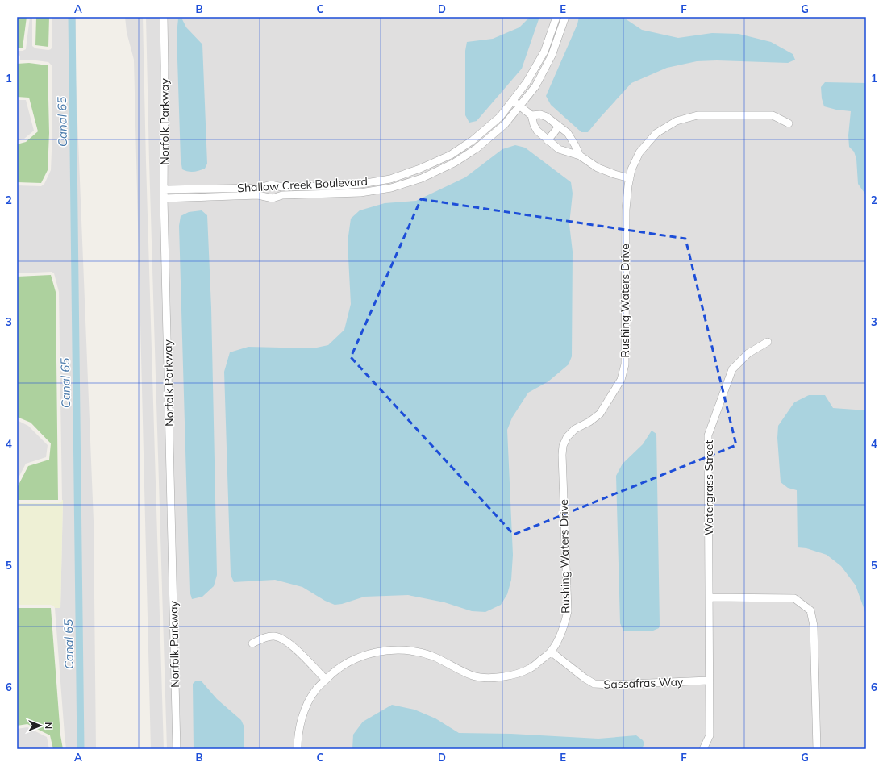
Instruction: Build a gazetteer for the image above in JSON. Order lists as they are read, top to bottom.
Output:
{
  "streets": {
    "street": [
      "Norfolk Parkway",
      "Shallow Creek Boulevard",
      "Rushing Waters Drive",
      "Watergrass Street",
      "Sassafras Way"
    ]
  },
  "crossings": [
    ["Norfolk Parkway", "Shallow Creek Boulevard"],
    ["Rushing Waters Drive", "Sassafras Way"],
    ["Watergrass Street", "Sassafras Way"]
  ],
  "water": ["Canal 65"],
  "north": "right",
  "grid": {
    "columns": [
      "A",
      "B",
      "C",
      "D",
      "E",
      "F",
      "G"
    ],
    "rows": [
      "1",
      "2",
      "3",
      "4",
      "5",
      "6"
    ]
  }
}
